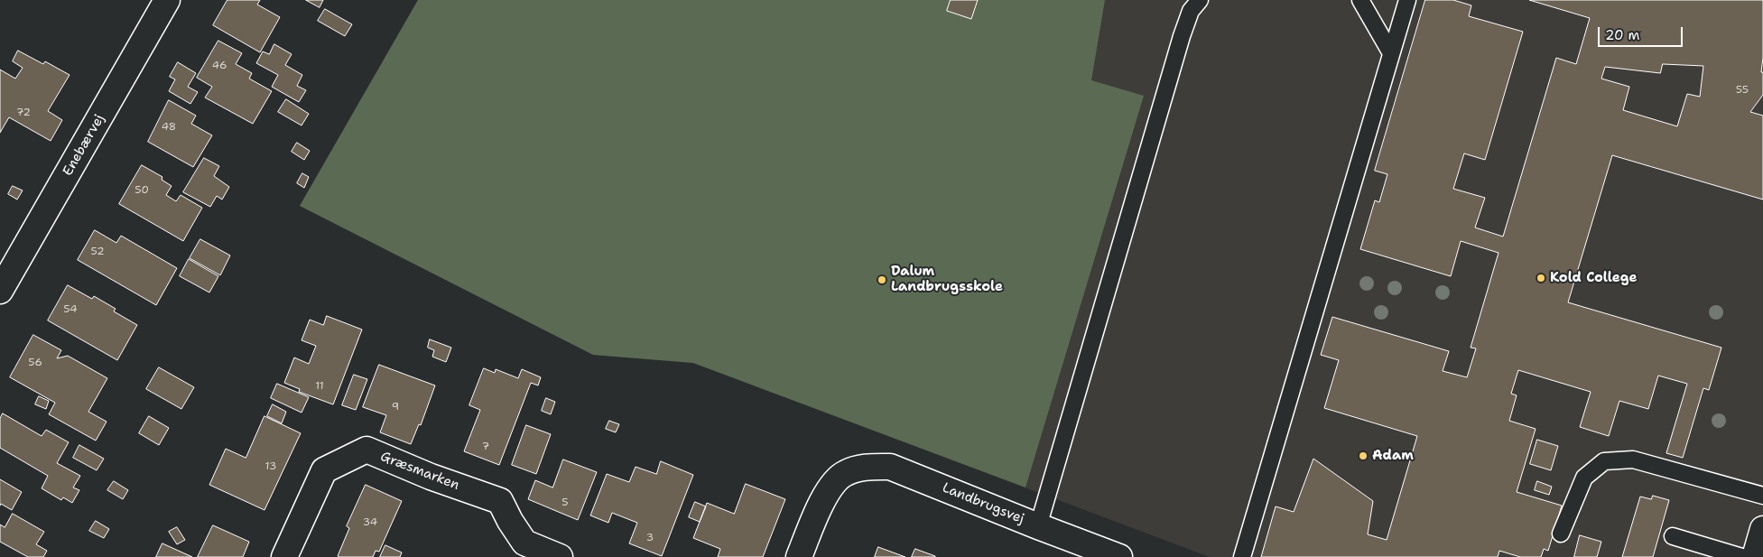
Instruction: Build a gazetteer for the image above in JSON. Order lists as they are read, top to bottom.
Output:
{
  "streets": {
    "street": ["Enebærvej", "Græsmarken", "Landbrugsvej"]
  },
  "places": ["Kold College", "Dalum Landbrugsskole", "Adam"],
  "house_numbers": [
    "46",
    "55",
    "72",
    "48",
    "50",
    "52",
    "54",
    "56",
    "11",
    "9",
    "7",
    "13",
    "5",
    "34",
    "3"
  ],
  "scale_bar": "20 m"
}
